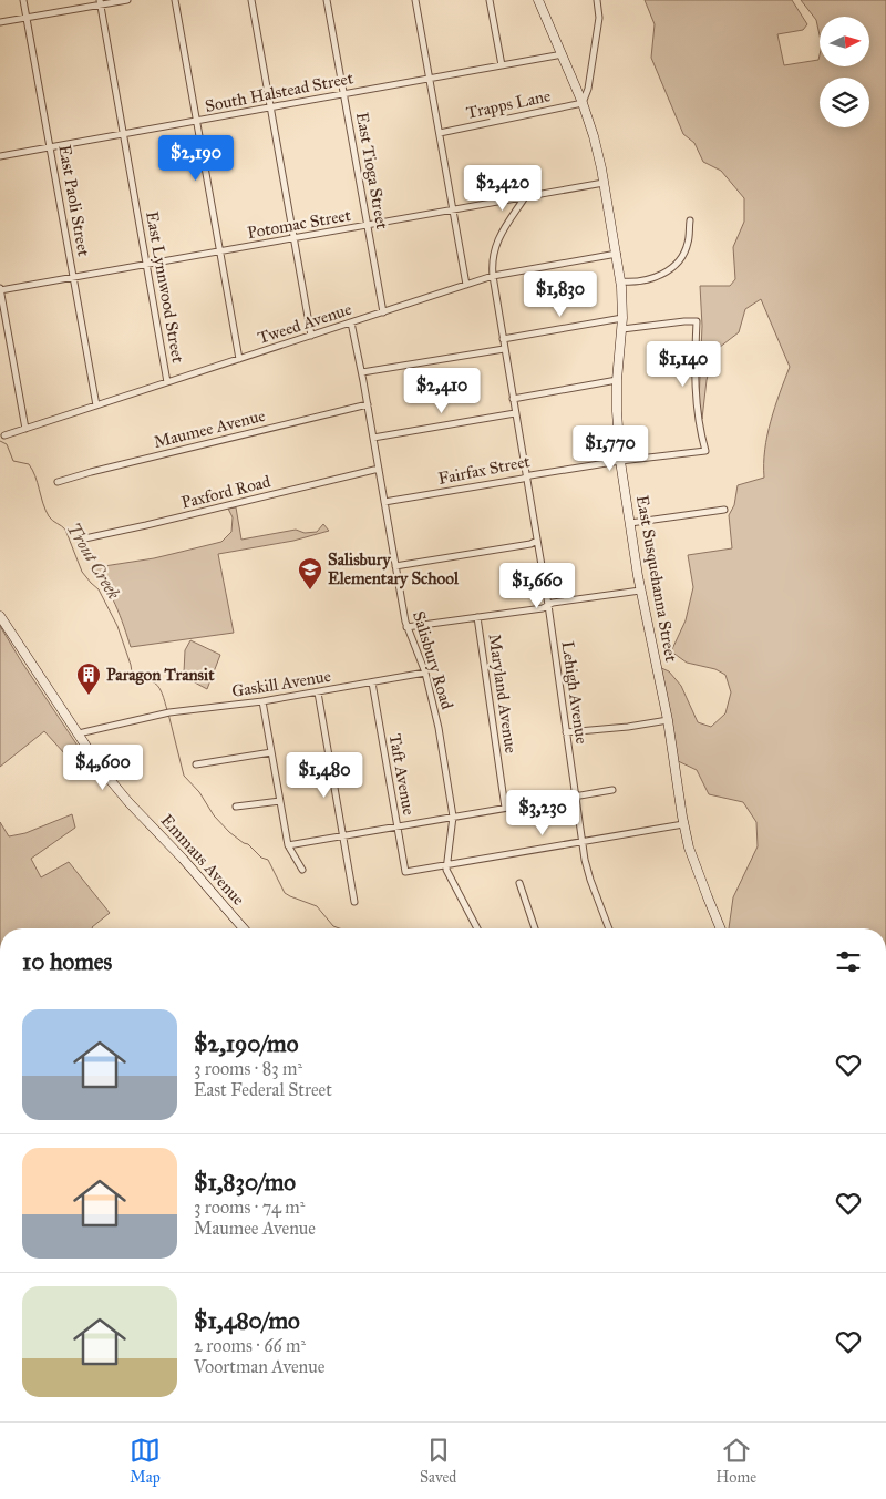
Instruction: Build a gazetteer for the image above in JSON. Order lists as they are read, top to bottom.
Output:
{
  "streets": {
    "main road": ["East Susquehanna Street", "Emmaus Avenue"],
    "street": [
      "South Halstead Street",
      "Trapps Lane",
      "East Tioga Street",
      "East Paoli Street",
      "Potomac Street",
      "East Lynnwood Street",
      "Tweed Avenue",
      "Maumee Avenue",
      "Fairfax Street",
      "Paxford Road",
      "Salisbury Road",
      "Gaskill Avenue",
      "Lehigh Avenue",
      "Maryland Avenue",
      "Taft Avenue"
    ]
  },
  "crossings": [
    ["South Halstead Street", "East Tioga Street"],
    ["South Halstead Street", "East Paoli Street"],
    ["South Halstead Street", "East Lynnwood Street"],
    ["South Halstead Street", "East Susquehanna Street"],
    ["Trapps Lane", "East Susquehanna Street"],
    ["East Tioga Street", "Potomac Street"],
    ["East Tioga Street", "Tweed Avenue"],
    ["East Paoli Street", "Potomac Street"],
    ["East Paoli Street", "Tweed Avenue"],
    ["Potomac Street", "East Lynnwood Street"],
    ["Potomac Street", "East Susquehanna Street"],
    ["Potomac Street", "Lehigh Avenue"],
    ["East Lynnwood Street", "Tweed Avenue"],
    ["Tweed Avenue", "East Susquehanna Street"],
    ["Tweed Avenue", "Salisbury Road"],
    ["Tweed Avenue", "Lehigh Avenue"],
    ["Maumee Avenue", "Salisbury Road"],
    ["Fairfax Street", "East Susquehanna Street"],
    ["Fairfax Street", "Salisbury Road"],
    ["Fairfax Street", "Lehigh Avenue"],
    ["Paxford Road", "Salisbury Road"],
    ["Salisbury Road", "Gaskill Avenue"],
    ["Salisbury Road", "Taft Avenue"],
    ["Gaskill Avenue", "Taft Avenue"],
    ["Gaskill Avenue", "Emmaus Avenue"]
  ],
  "water": ["Trout Creek"],
  "places": {
    "school or university": ["Salisbury Elementary School"],
    "building": ["Paragon Transit"]
  },
  "north": "right",
  "page": {
    "price": [
      "$2,190",
      "$2,420",
      "$1,830",
      "$1,140",
      "$2,410",
      "$1,770",
      "$1,660",
      "$4,600",
      "$1,480",
      "$3,230"
    ],
    "heading": "10 homes",
    "list": [
      {
        "name": "$2,190/mo",
        "note": "3 rooms · 83 m² · East Federal Street"
      },
      {
        "name": "$1,830/mo",
        "note": "3 rooms · 74 m² · Maumee Avenue"
      },
      {
        "name": "$1,480/mo",
        "note": "2 rooms · 66 m² · Voortman Avenue"
      }
    ],
    "tabs": ["Map", "Saved", "Home"]
  }
}
